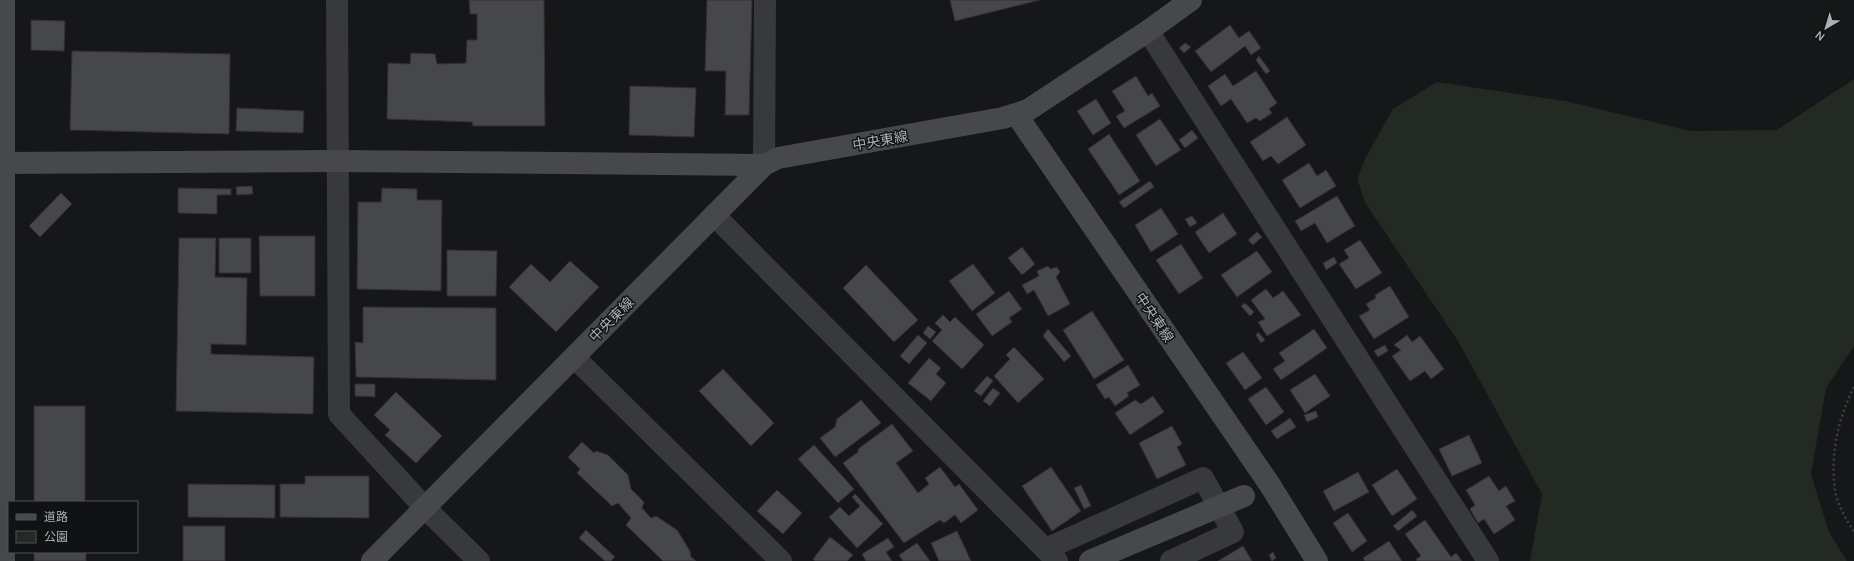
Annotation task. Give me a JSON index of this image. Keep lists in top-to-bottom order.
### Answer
{
  "streets": {
    "street": ["中央東線"]
  },
  "legend": ["道路", "公園"],
  "north": "bottom left"
}
